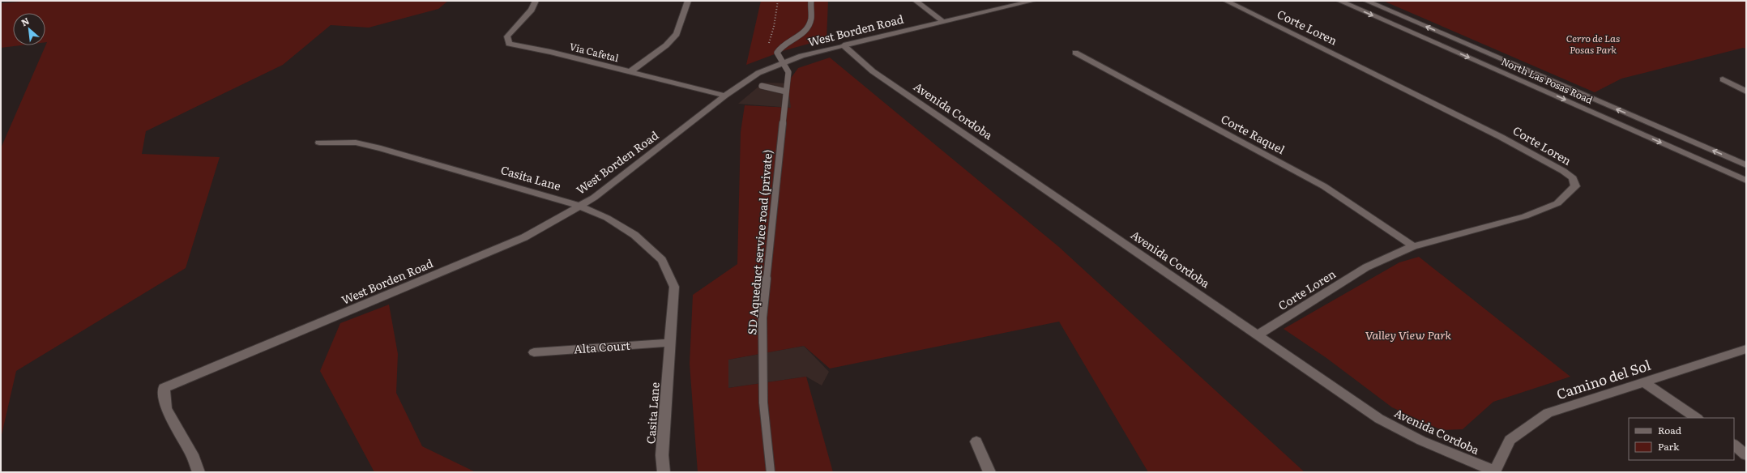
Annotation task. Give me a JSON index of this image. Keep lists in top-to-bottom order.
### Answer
{
  "streets": {
    "street": [
      "Corte Loren",
      "West Borden Road",
      "Via Cafetal",
      "North Las Posas Road",
      "Avenida Cordoba",
      "Corte Raquel",
      "Casita Lane",
      "Alta Court",
      "Camino del Sol"
    ],
    "lane": ["SD Aqueduct service road (private)"]
  },
  "crossings": [
    ["Corte Loren", "Avenida Cordoba"],
    ["Corte Loren", "Corte Raquel"],
    ["West Borden Road", "Via Cafetal"],
    ["West Borden Road", "Avenida Cordoba"],
    ["West Borden Road", "Casita Lane"],
    ["West Borden Road", "SD Aqueduct service road (private)"],
    ["Avenida Cordoba", "Camino del Sol"],
    ["Casita Lane", "Alta Court"]
  ],
  "parks": ["Cerro de Las Posas Park", "Valley View Park"],
  "legend": ["Road", "Park"],
  "north": "top left"
}
